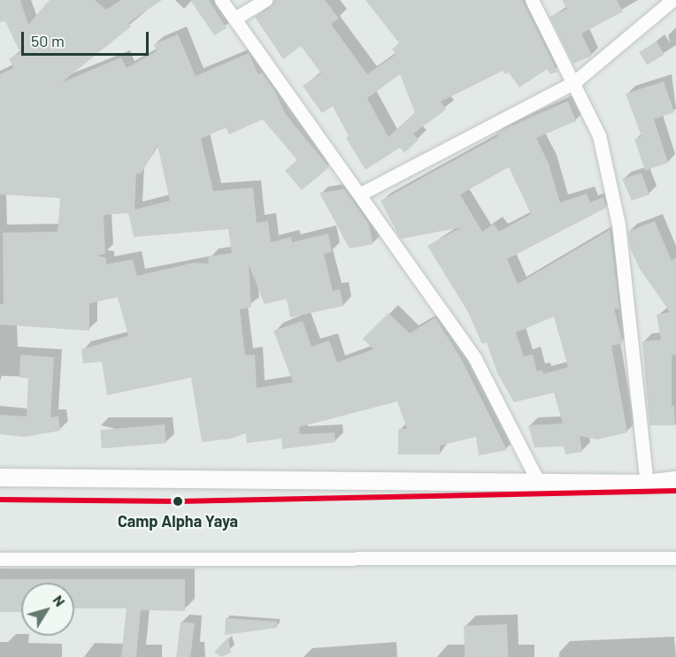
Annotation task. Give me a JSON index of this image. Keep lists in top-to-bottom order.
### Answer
{
  "places": ["Camp Alpha Yaya"],
  "scale_bar": "50 m",
  "north": "top right"
}
